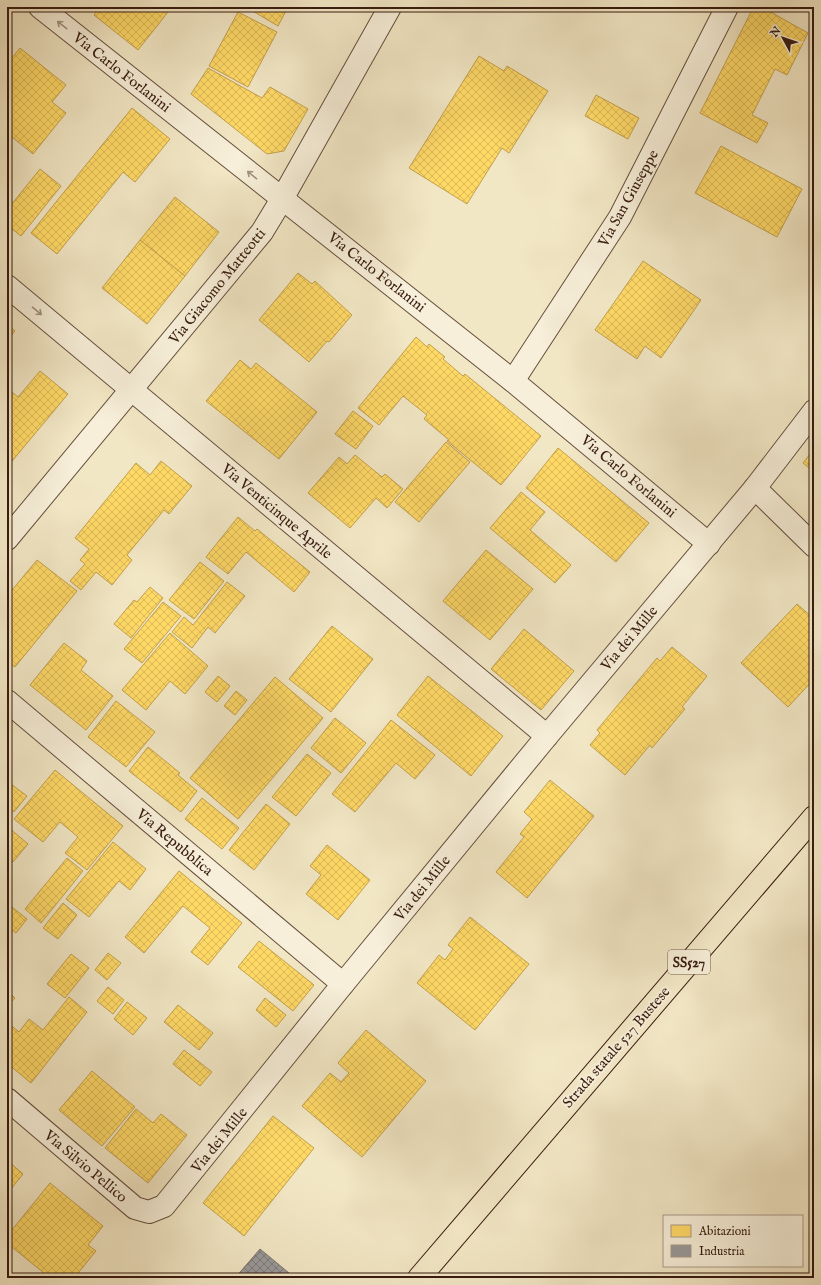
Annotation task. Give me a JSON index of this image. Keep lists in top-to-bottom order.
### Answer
{
  "streets": {
    "main road": ["SS527", "Strada statale 527 Bustese"],
    "street": [
      "Via Carlo Forlanini",
      "Via San Giuseppe",
      "Via Giacomo Matteotti",
      "Via Venticinque Aprile",
      "Via dei Mille",
      "Via Repubblica",
      "Via Silvio Pellico"
    ]
  },
  "crossings": [
    ["Via Carlo Forlanini", "Via San Giuseppe"],
    ["Via Carlo Forlanini", "Via Giacomo Matteotti"],
    ["Via Carlo Forlanini", "Via dei Mille"],
    ["Via Giacomo Matteotti", "Via Venticinque Aprile"],
    ["Via Venticinque Aprile", "Via dei Mille"],
    ["Via dei Mille", "Via Repubblica"],
    ["Via dei Mille", "Via Silvio Pellico"]
  ],
  "one_way": ["Via Carlo Forlanini"],
  "legend": ["Abitazioni", "Industria"],
  "north": "top left"
}
